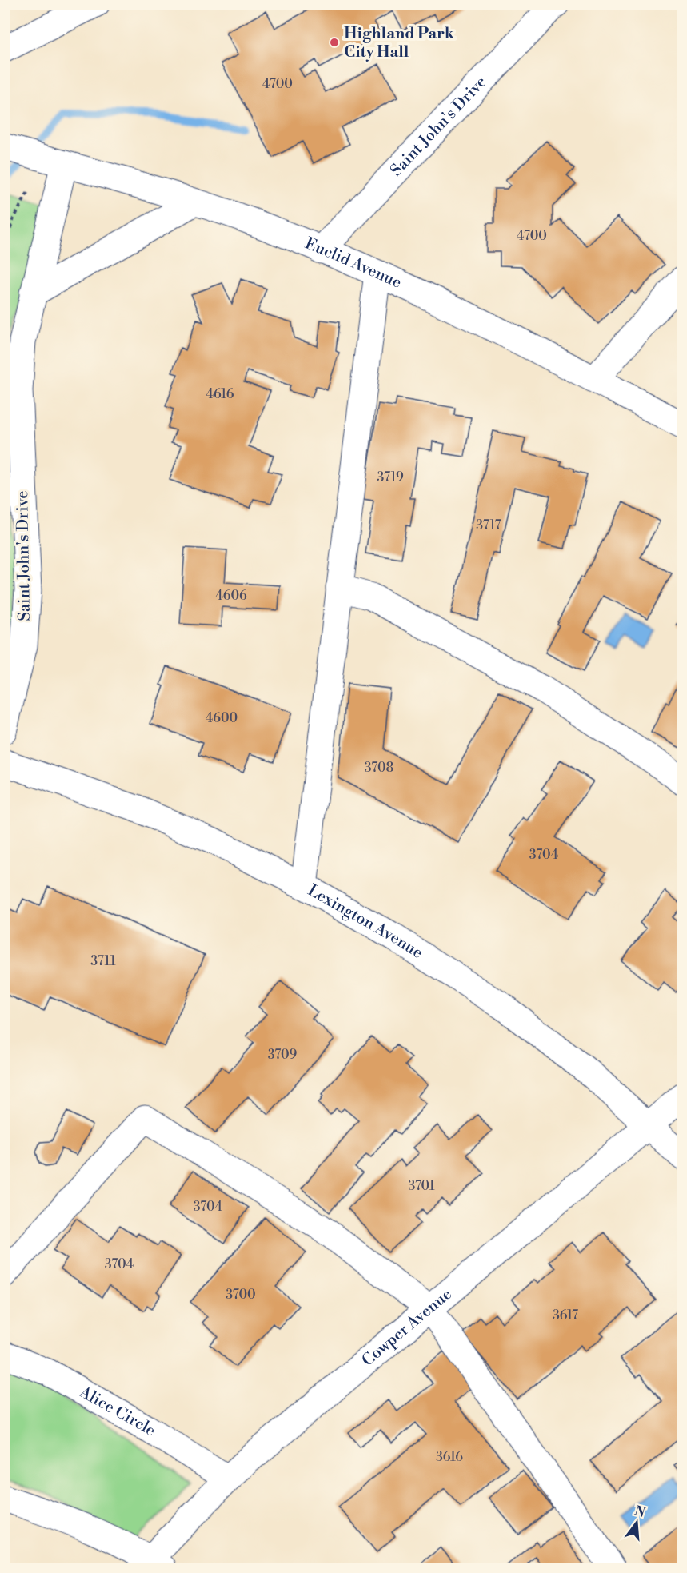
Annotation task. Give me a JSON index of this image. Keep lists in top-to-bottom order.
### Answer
{
  "streets": {
    "street": [
      "Saint John's Drive",
      "Euclid Avenue",
      "Lexington Avenue",
      "Cowper Avenue",
      "Alice Circle"
    ]
  },
  "crossings": [
    ["Saint John's Drive", "Euclid Avenue"],
    ["Lexington Avenue", "Cowper Avenue"],
    ["Cowper Avenue", "Alice Circle"]
  ],
  "places": ["Highland Park City Hall"],
  "house_numbers": [
    "4700",
    "4700",
    "4616",
    "3719",
    "3717",
    "4606",
    "4600",
    "3708",
    "3704",
    "3711",
    "3709",
    "3701",
    "3704",
    "3704",
    "3700",
    "3617",
    "3616"
  ],
  "north": "top"
}
